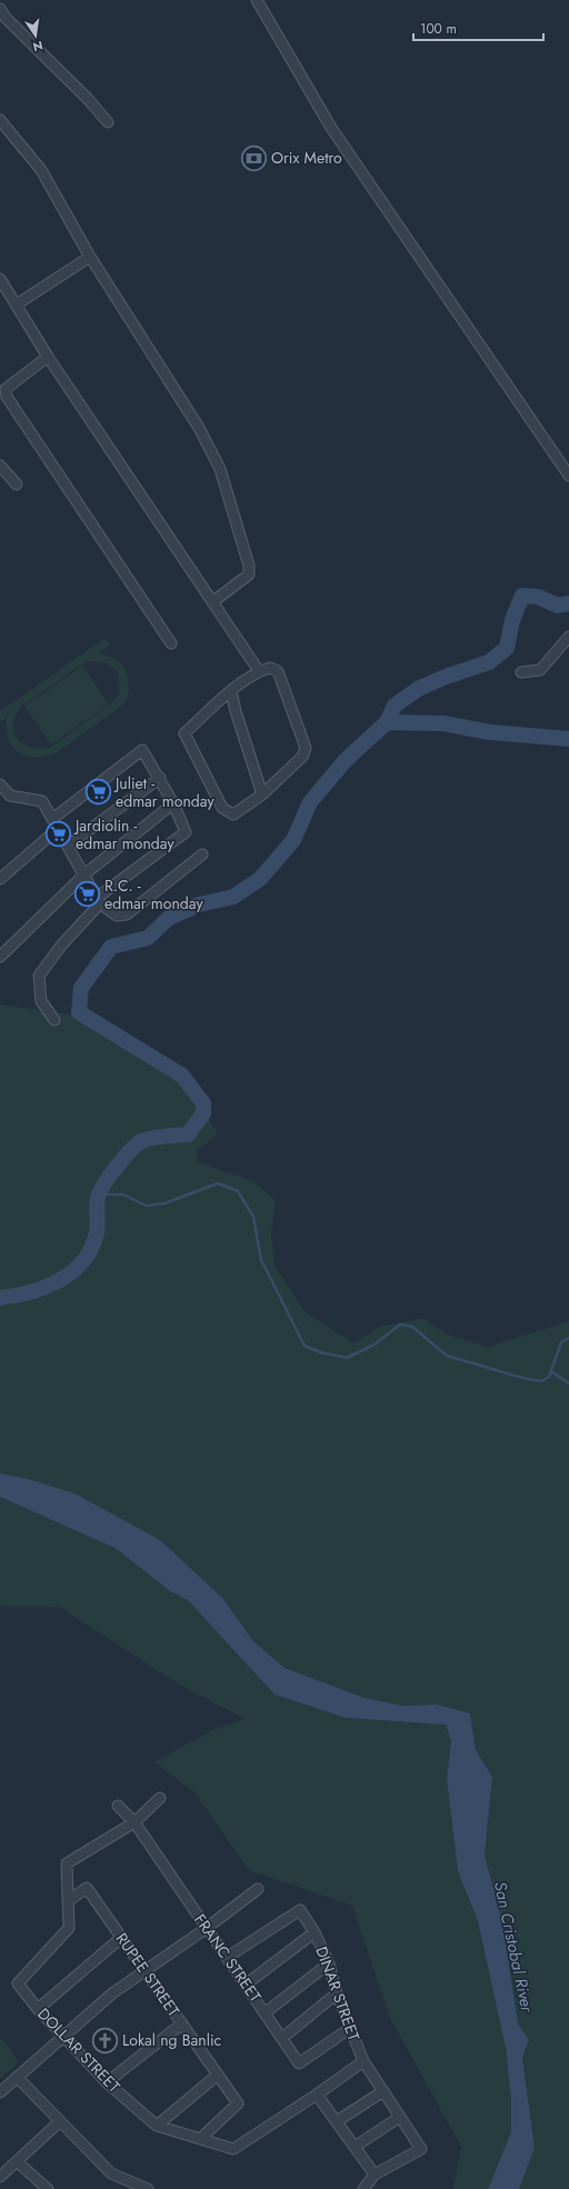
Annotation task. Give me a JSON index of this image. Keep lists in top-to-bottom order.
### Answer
{
  "streets": {
    "street": [
      "FRANC STREET",
      "RUPEE STREET",
      "DINAR STREET",
      "DOLLAR STREET"
    ]
  },
  "crossings": [
    ["FRANC STREET", "DINAR STREET"],
    ["FRANC STREET", "DOLLAR STREET"],
    ["RUPEE STREET", "DOLLAR STREET"],
    ["DINAR STREET", "DOLLAR STREET"]
  ],
  "water": ["San Cristobal River"],
  "places": {
    "bank": ["Orix Metro"],
    "supermarket": ["Juliet - edmar monday", "Jardiolin - edmar monday", "R.C. - edmar monday"],
    "church": ["Lokal ng Banlic"]
  },
  "scale_bar": "100 m",
  "north": "bottom"
}
